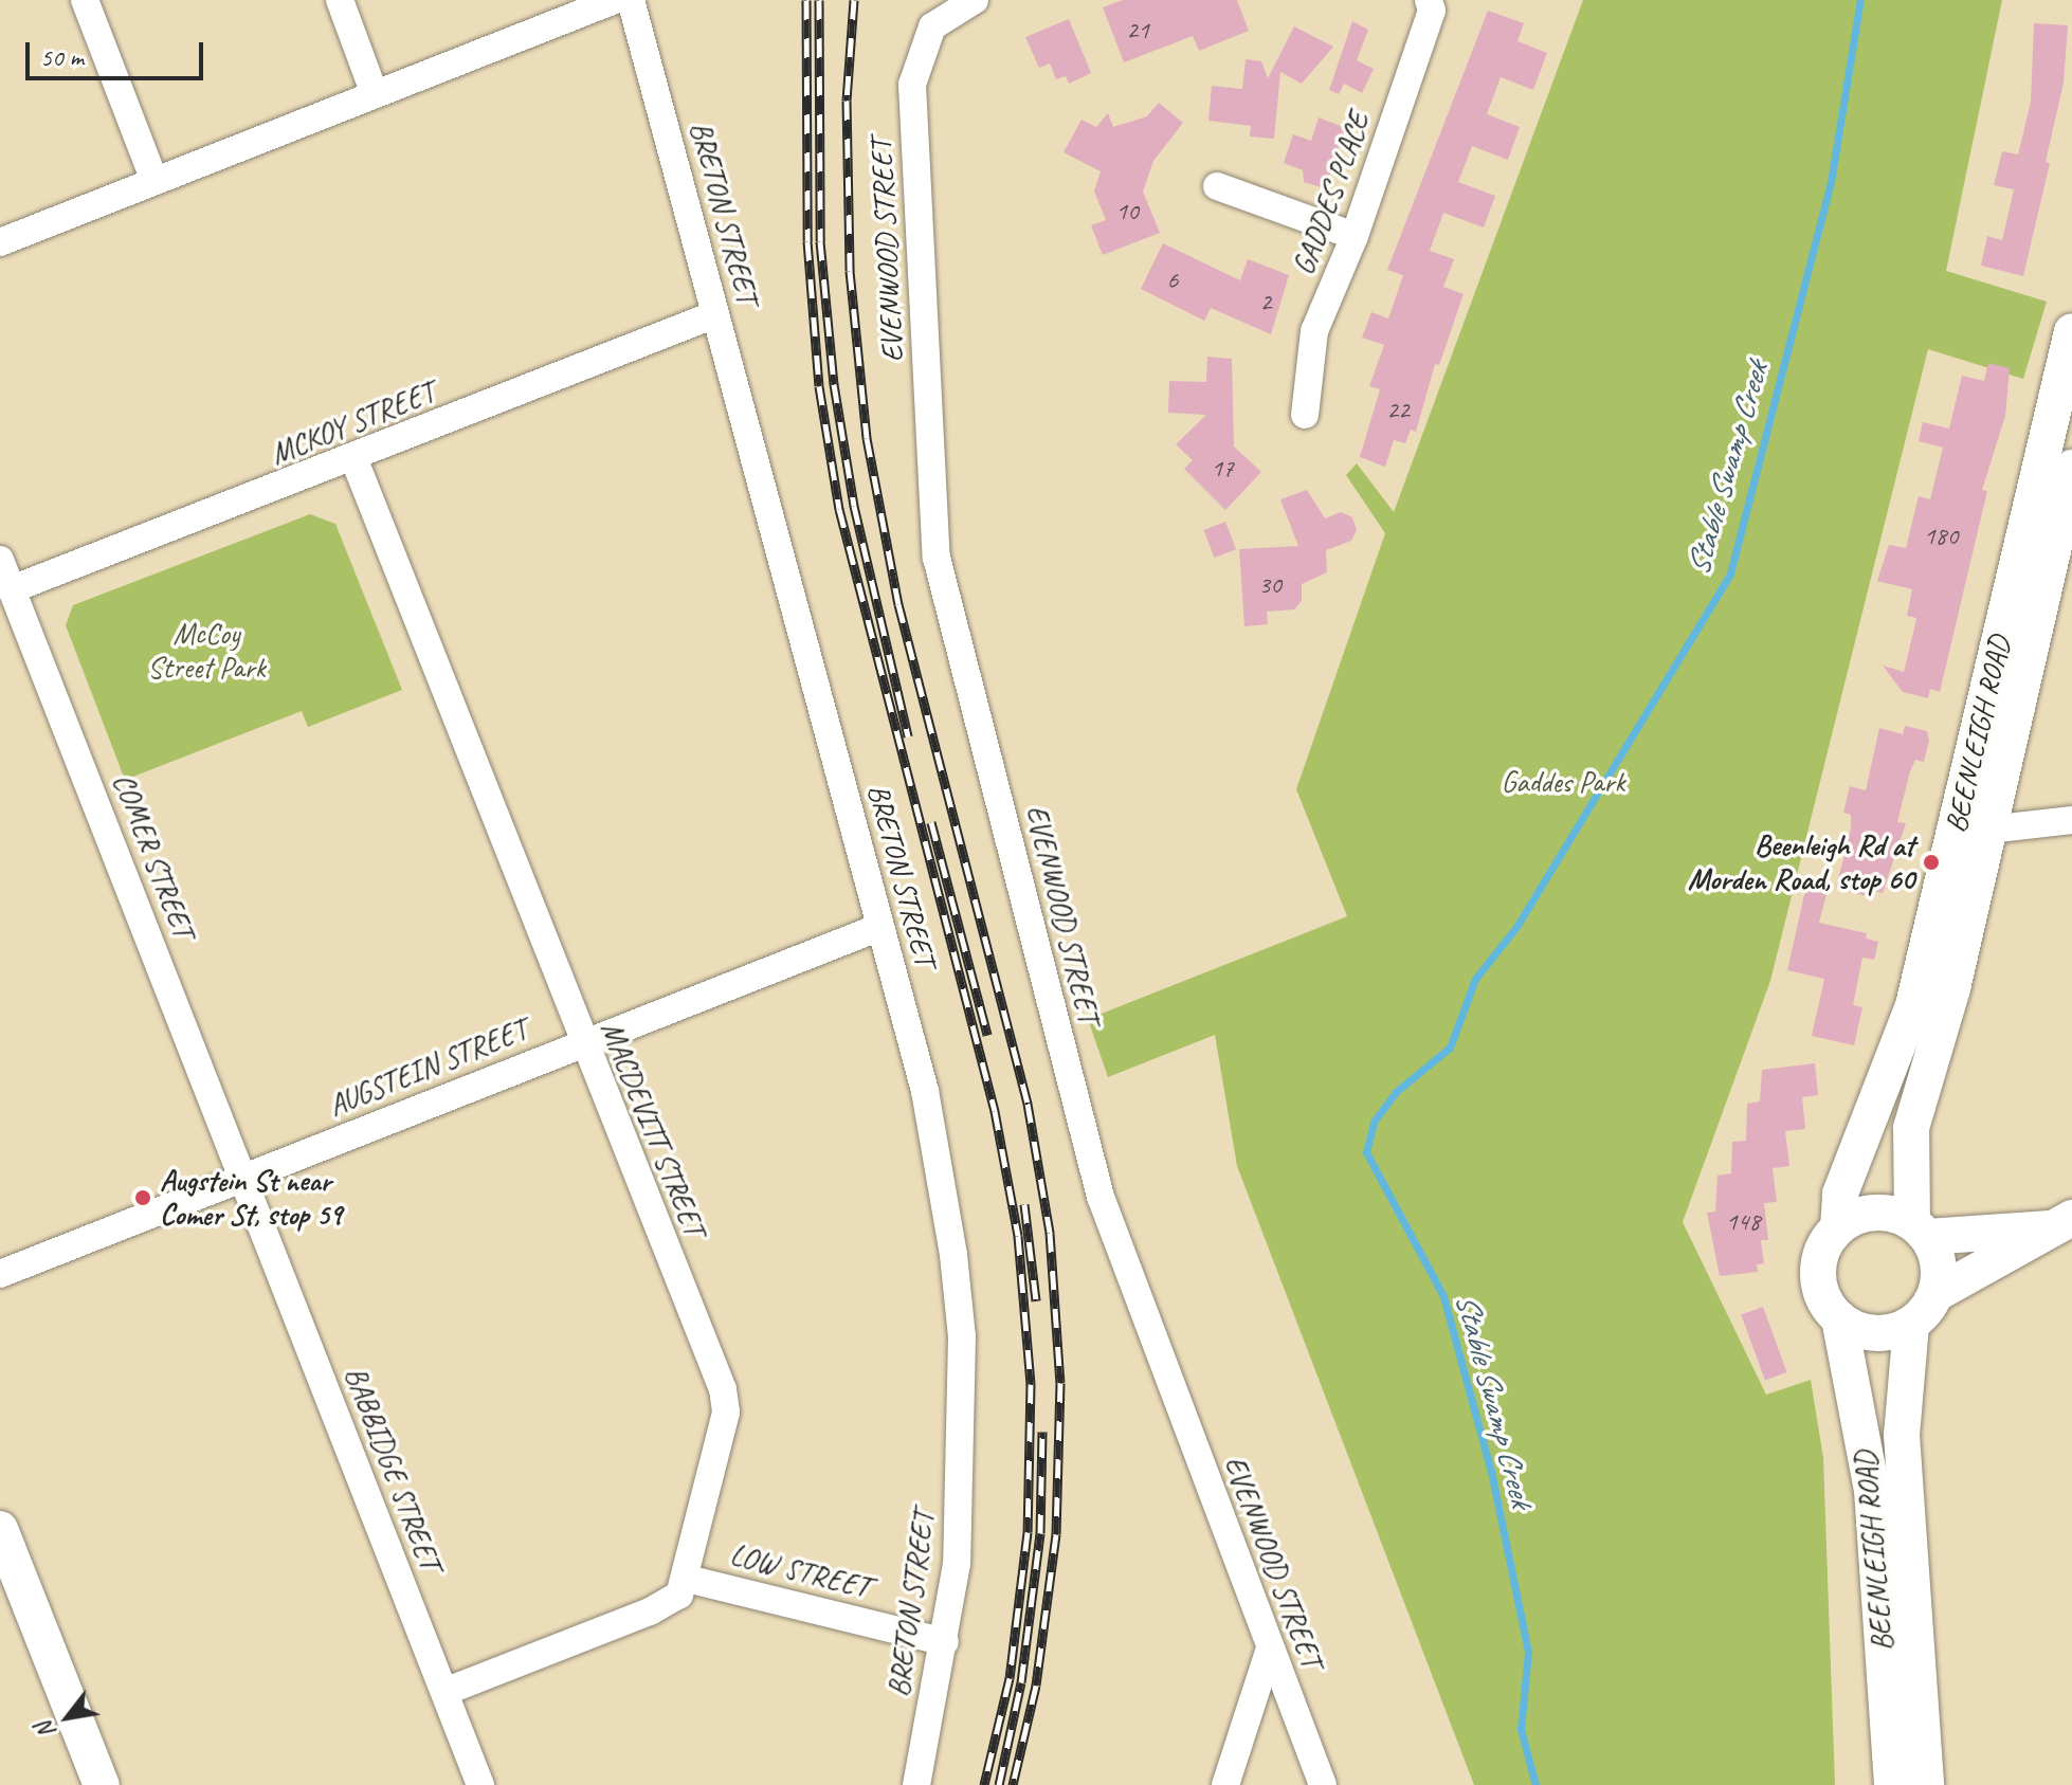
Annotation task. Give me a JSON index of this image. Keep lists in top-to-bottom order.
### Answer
{
  "streets": {
    "main road": ["BEENLEIGH ROAD"],
    "street": [
      "GADDES PLACE",
      "BRETON STREET",
      "EVENWOOD STREET",
      "MCKOY STREET",
      "COMER STREET",
      "AUGSTEIN STREET",
      "MACDEVITT STREET",
      "BABBIDGE STREET",
      "LOW STREET"
    ]
  },
  "crossings": [
    ["BRETON STREET", "MCKOY STREET"],
    ["BRETON STREET", "AUGSTEIN STREET"],
    ["BRETON STREET", "LOW STREET"],
    ["MCKOY STREET", "COMER STREET"],
    ["MCKOY STREET", "MACDEVITT STREET"],
    ["COMER STREET", "AUGSTEIN STREET"],
    ["COMER STREET", "BABBIDGE STREET"],
    ["AUGSTEIN STREET", "MACDEVITT STREET"],
    ["AUGSTEIN STREET", "BABBIDGE STREET"],
    ["MACDEVITT STREET", "LOW STREET"]
  ],
  "water": ["Stable Swamp Creek"],
  "parks": ["McCoy Street Park", "Gaddes Park"],
  "places": ["Beenleigh Rd at Morden Road, stop 60", "Augstein St near Comer St, stop 59"],
  "house_numbers": [
    "21",
    "10",
    "6",
    "2",
    "22",
    "17",
    "180",
    "30",
    "148"
  ],
  "scale_bar": "50 m",
  "north": "bottom left"
}
